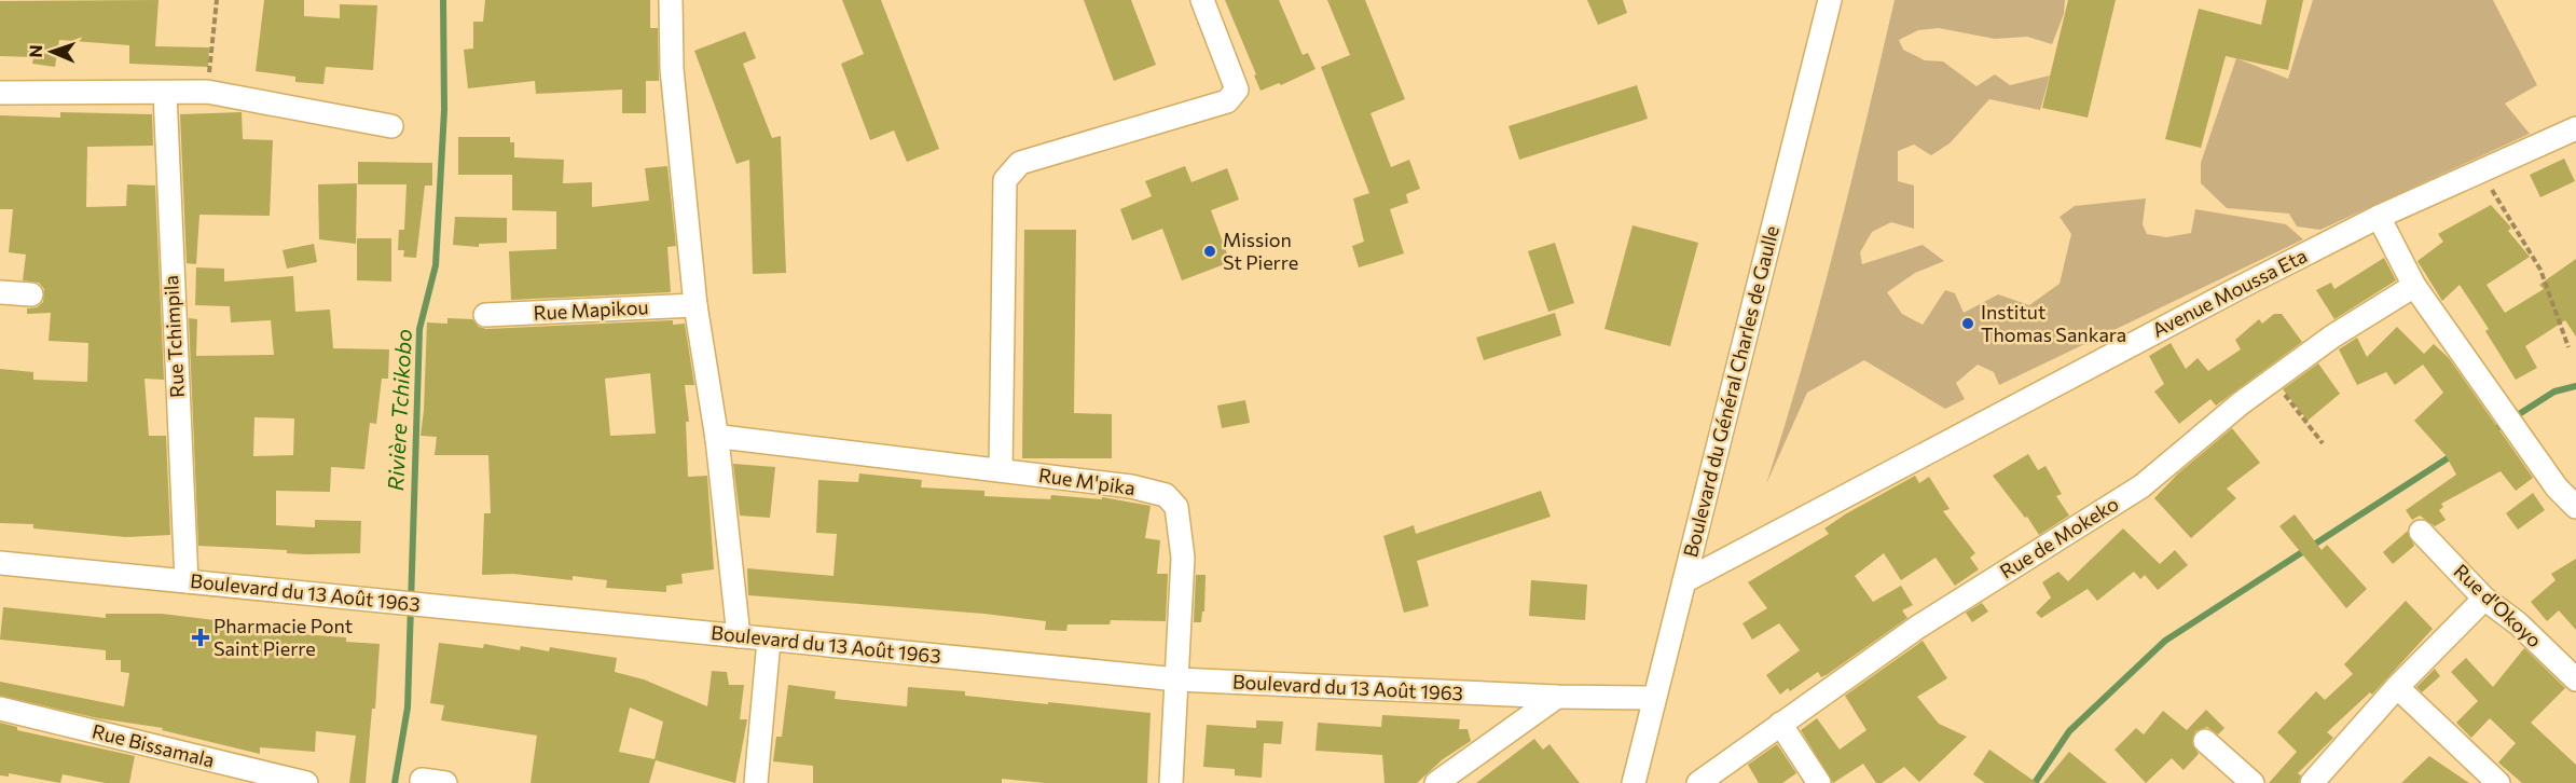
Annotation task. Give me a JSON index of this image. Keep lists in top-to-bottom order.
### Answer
{
  "streets": {
    "street": [
      "Avenue Moussa Eta",
      "Rue Mapikou",
      "Rue Tchimpila",
      "Boulevard du Général Charles de Gaulle",
      "Rue M'pika",
      "Rue de Mokeko",
      "Boulevard du 13 Août 1963",
      "Rue d'Okoyo",
      "Rue Bissamala"
    ]
  },
  "crossings": [
    ["Avenue Moussa Eta", "Boulevard du Général Charles de Gaulle"],
    ["Rue Tchimpila", "Boulevard du 13 Août 1963"],
    ["Boulevard du Général Charles de Gaulle", "Boulevard du 13 Août 1963"],
    ["Rue M'pika", "Boulevard du 13 Août 1963"]
  ],
  "water": ["Rivière Tchikobo"],
  "places": {
    "other": ["Mission St Pierre", "Institut Thomas Sankara"],
    "health": ["Pharmacie Pont Saint Pierre"]
  },
  "north": "left"
}
